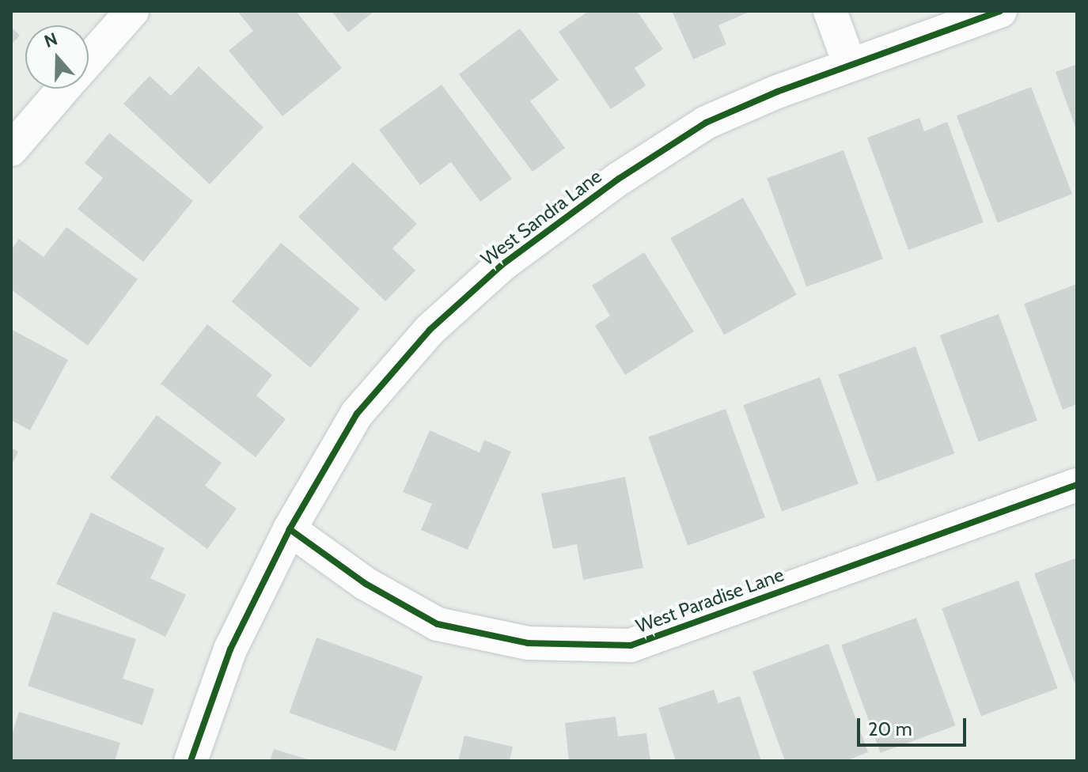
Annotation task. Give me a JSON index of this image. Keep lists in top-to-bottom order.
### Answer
{
  "streets": {
    "street": ["West Sandra Lane", "West Paradise Lane"]
  },
  "crossings": [
    ["West Sandra Lane", "West Paradise Lane"]
  ],
  "scale_bar": "20 m",
  "north": "top"
}
